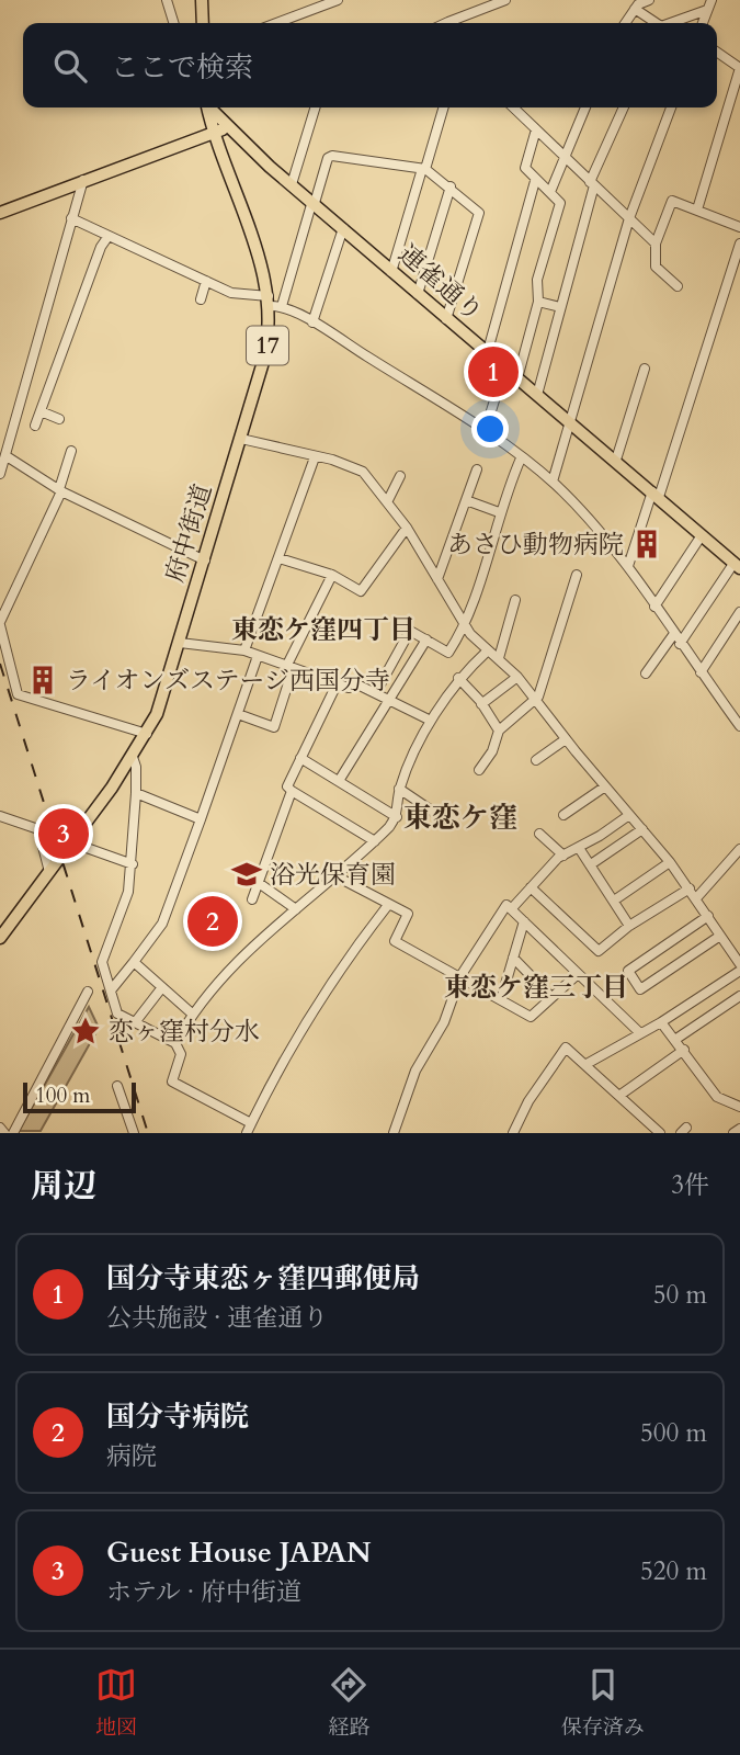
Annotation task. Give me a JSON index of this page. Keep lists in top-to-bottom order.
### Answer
{
  "streets": {
    "main road": ["連雀通り", "17", "府中街道"]
  },
  "districts": ["東恋ケ窪四丁目", "東恋ケ窪", "東恋ケ窪三丁目"],
  "places": {
    "building": ["あさひ動物病院", "ライオンズステージ西国分寺"],
    "school or university": ["浴光保育園"],
    "place": ["恋ヶ窪村分水"]
  },
  "scale_bar": "100 m",
  "page": {
    "search": "ここで検索",
    "pins": ["1", "3", "2"],
    "scale": "100 m",
    "heading": ["周辺", "3件"],
    "list": [
      {
        "mark": "1",
        "name": "国分寺東恋ヶ窪四郵便局",
        "note": "公共施設 · 連雀通り",
        "value": "50 m"
      },
      {
        "mark": "2",
        "name": "国分寺病院",
        "note": "病院",
        "value": "500 m"
      },
      {
        "mark": "3",
        "name": "Guest House JAPAN",
        "note": "ホテル · 府中街道",
        "value": "520 m"
      }
    ],
    "nav": ["地図", "経路", "保存済み"]
  }
}
